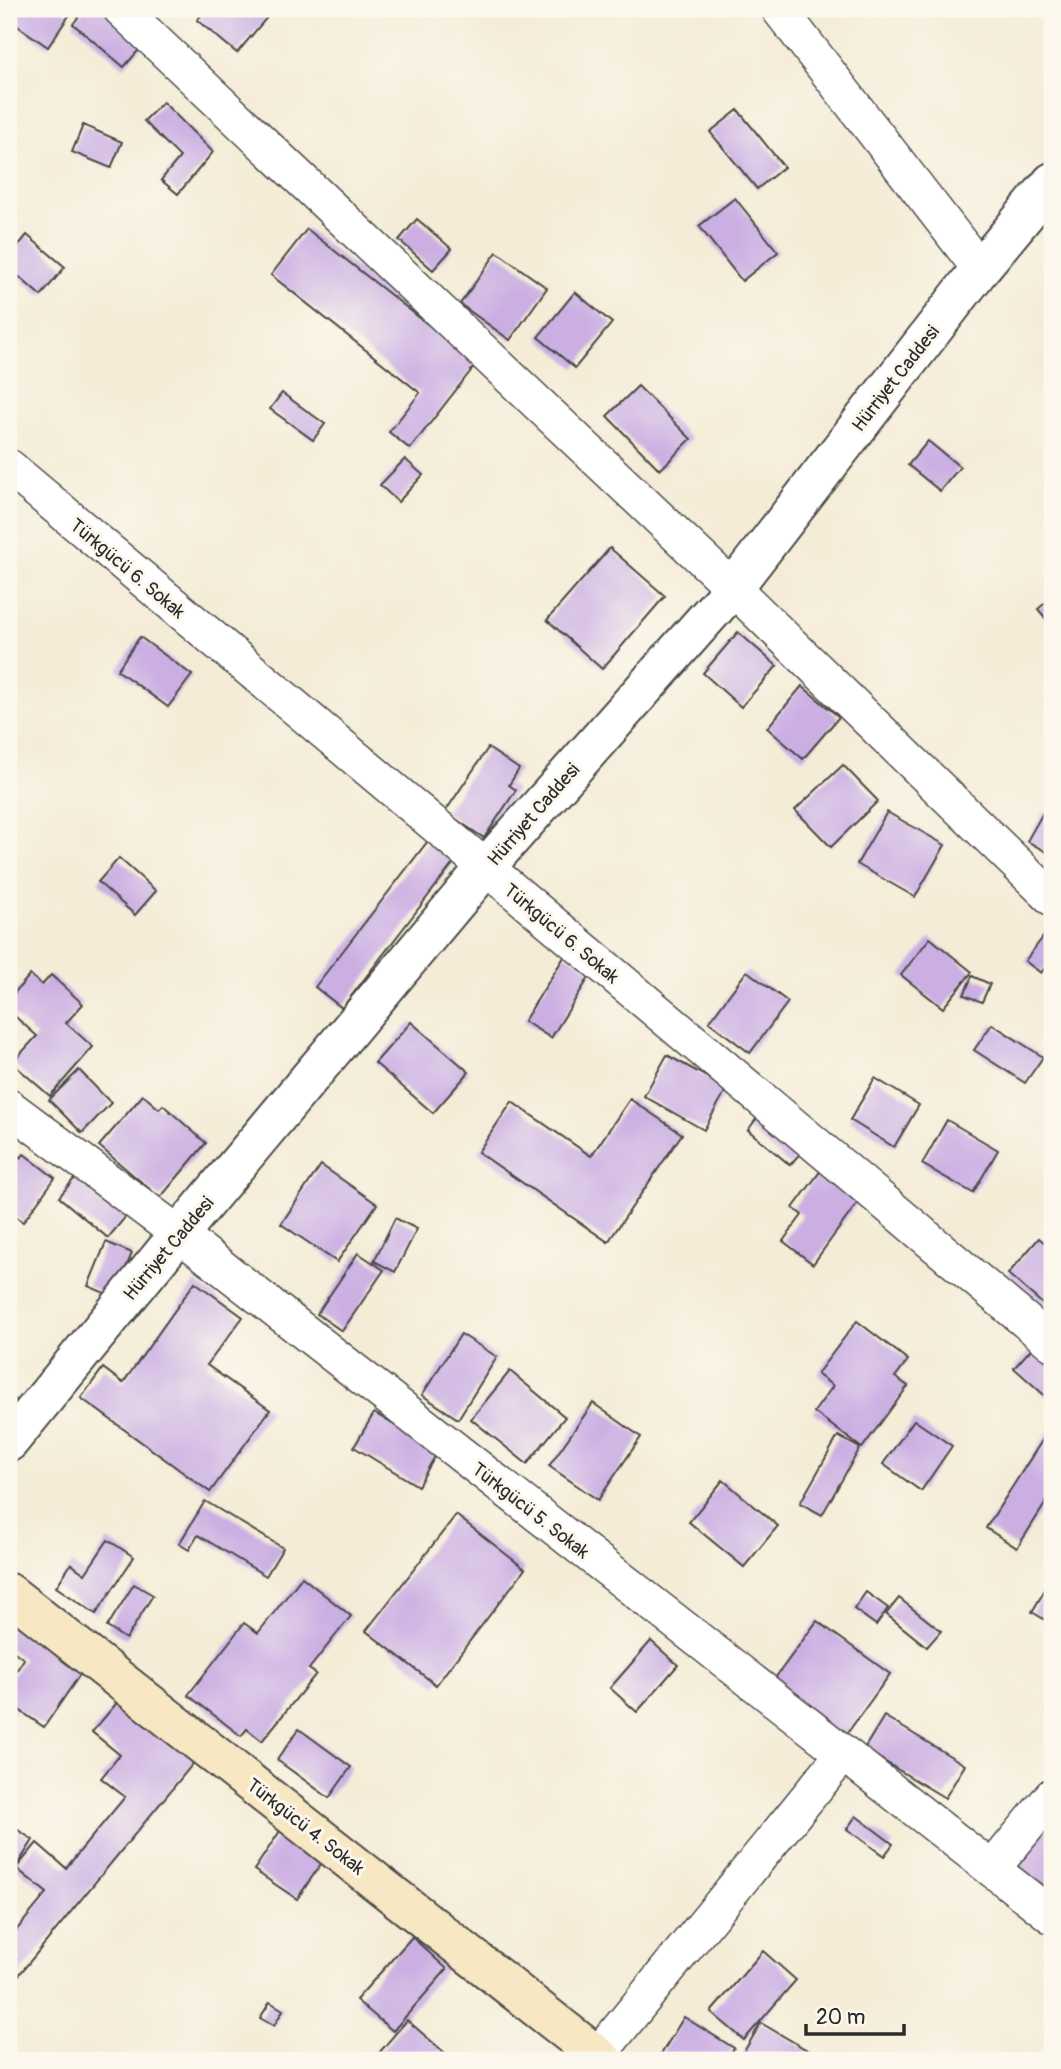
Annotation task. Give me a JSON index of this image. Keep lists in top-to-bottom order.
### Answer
{
  "streets": {
    "main road": ["Türkgücü 4. Sokak"],
    "street": ["Hürriyet Caddesi", "Türkgücü 6. Sokak", "Türkgücü 5. Sokak"]
  },
  "crossings": [
    ["Hürriyet Caddesi", "Türkgücü 6. Sokak"],
    ["Hürriyet Caddesi", "Türkgücü 5. Sokak"]
  ],
  "scale_bar": "20 m"
}
